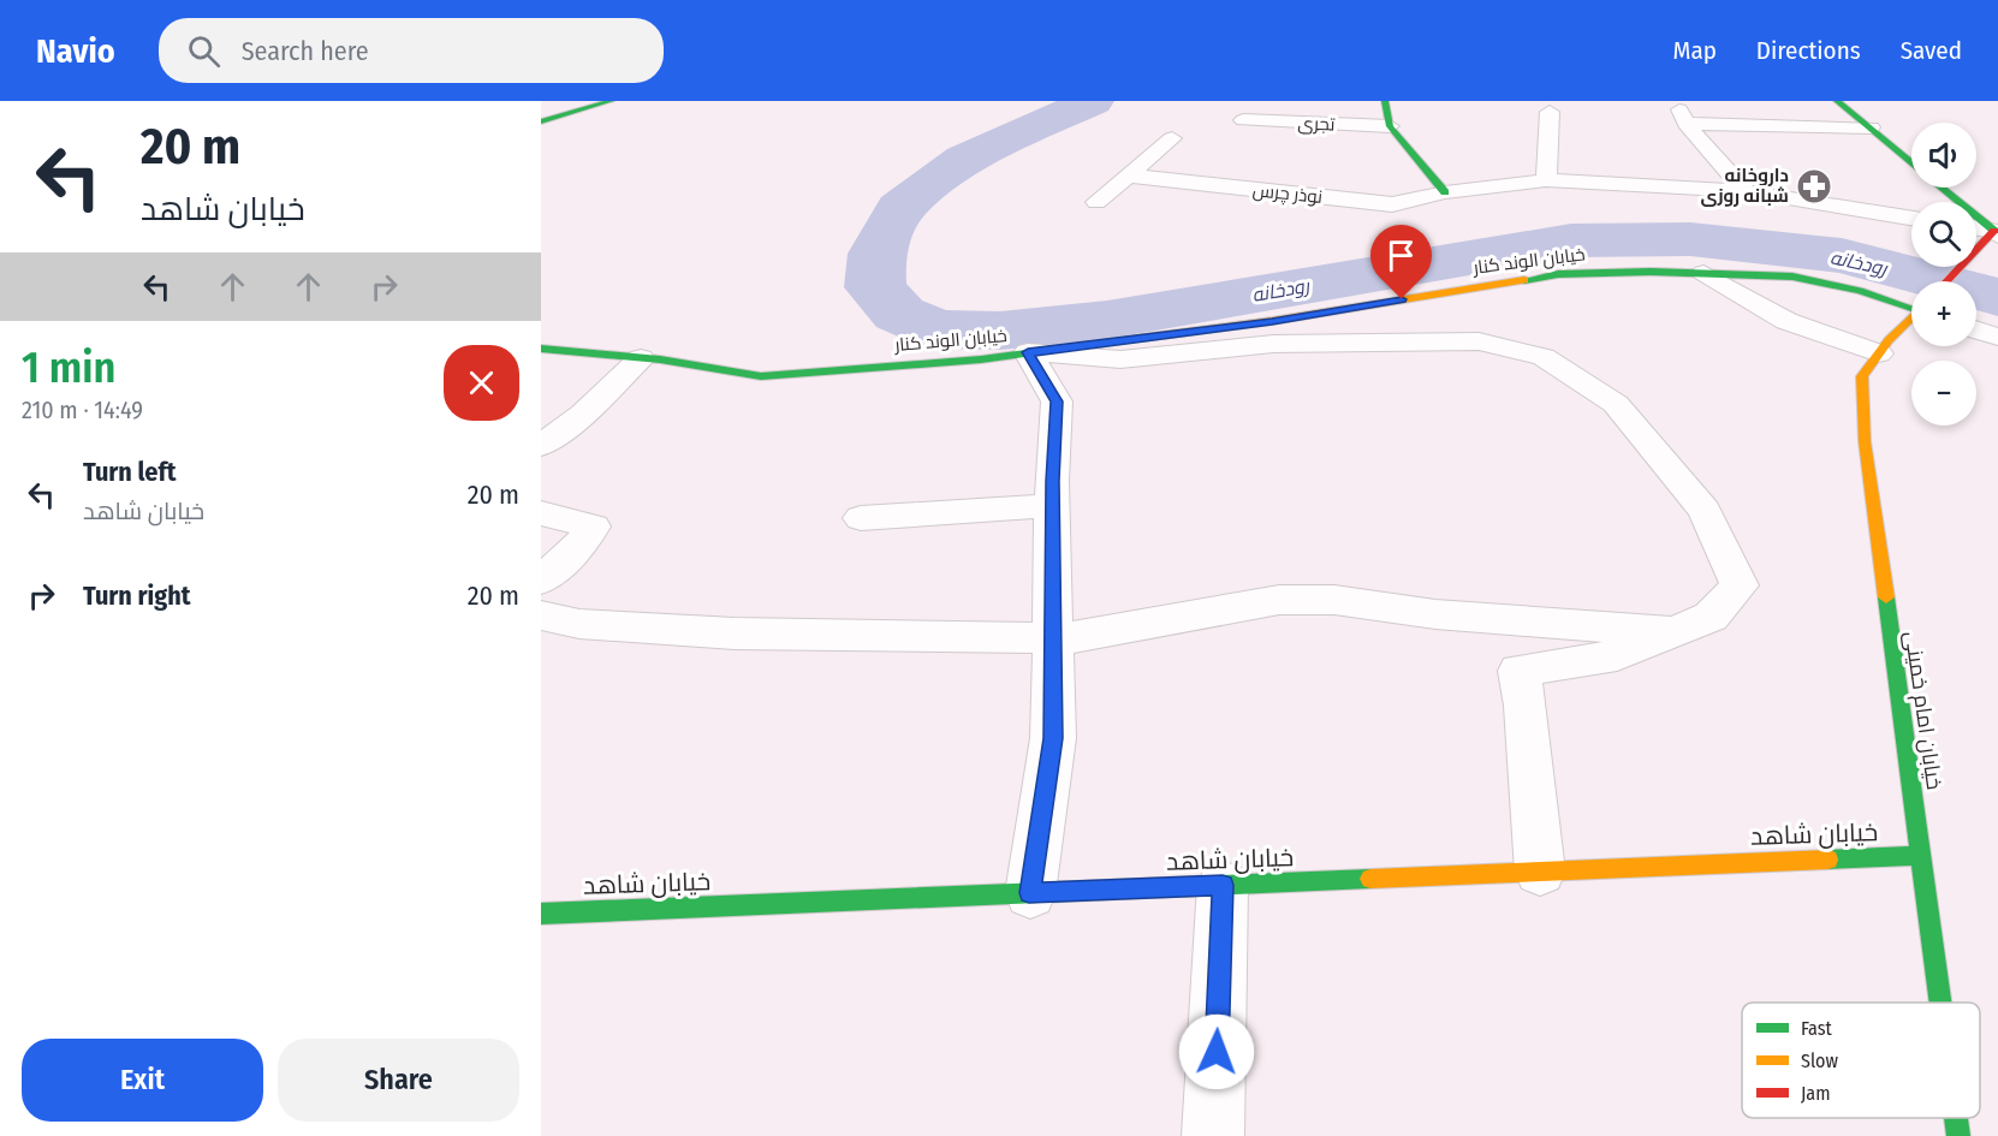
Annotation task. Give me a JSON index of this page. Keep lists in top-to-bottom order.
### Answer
{
  "streets": {
    "street": [
      "تجری",
      "نوذر چرس",
      "خیابان الوند کنار",
      "خیابان امام خمینی",
      "خیابان شاهد"
    ]
  },
  "crossings": [
    ["خیابان امام خمینی", "خیابان شاهد"]
  ],
  "water": ["رودخانه"],
  "places": {
    "pharmacy": ["داروخانه شبانه روزی"]
  },
  "legend": ["Fast", "Slow", "Jam"],
  "page": {
    "header": "Navio",
    "search": "Search here",
    "nav": ["Map", "Directions", "Saved"],
    "turn": ["20 m", "خیابان شاهد"],
    "map_buttons": ["+", "−"],
    "heading": ["1 min", "210 m · 14:49"],
    "list": [
      {
        "name": "Turn left",
        "note": "خیابان شاهد",
        "value": "20 m"
      },
      {
        "name": "Turn right",
        "value": "20 m"
      }
    ],
    "buttons": ["Exit", "Share"]
  }
}
